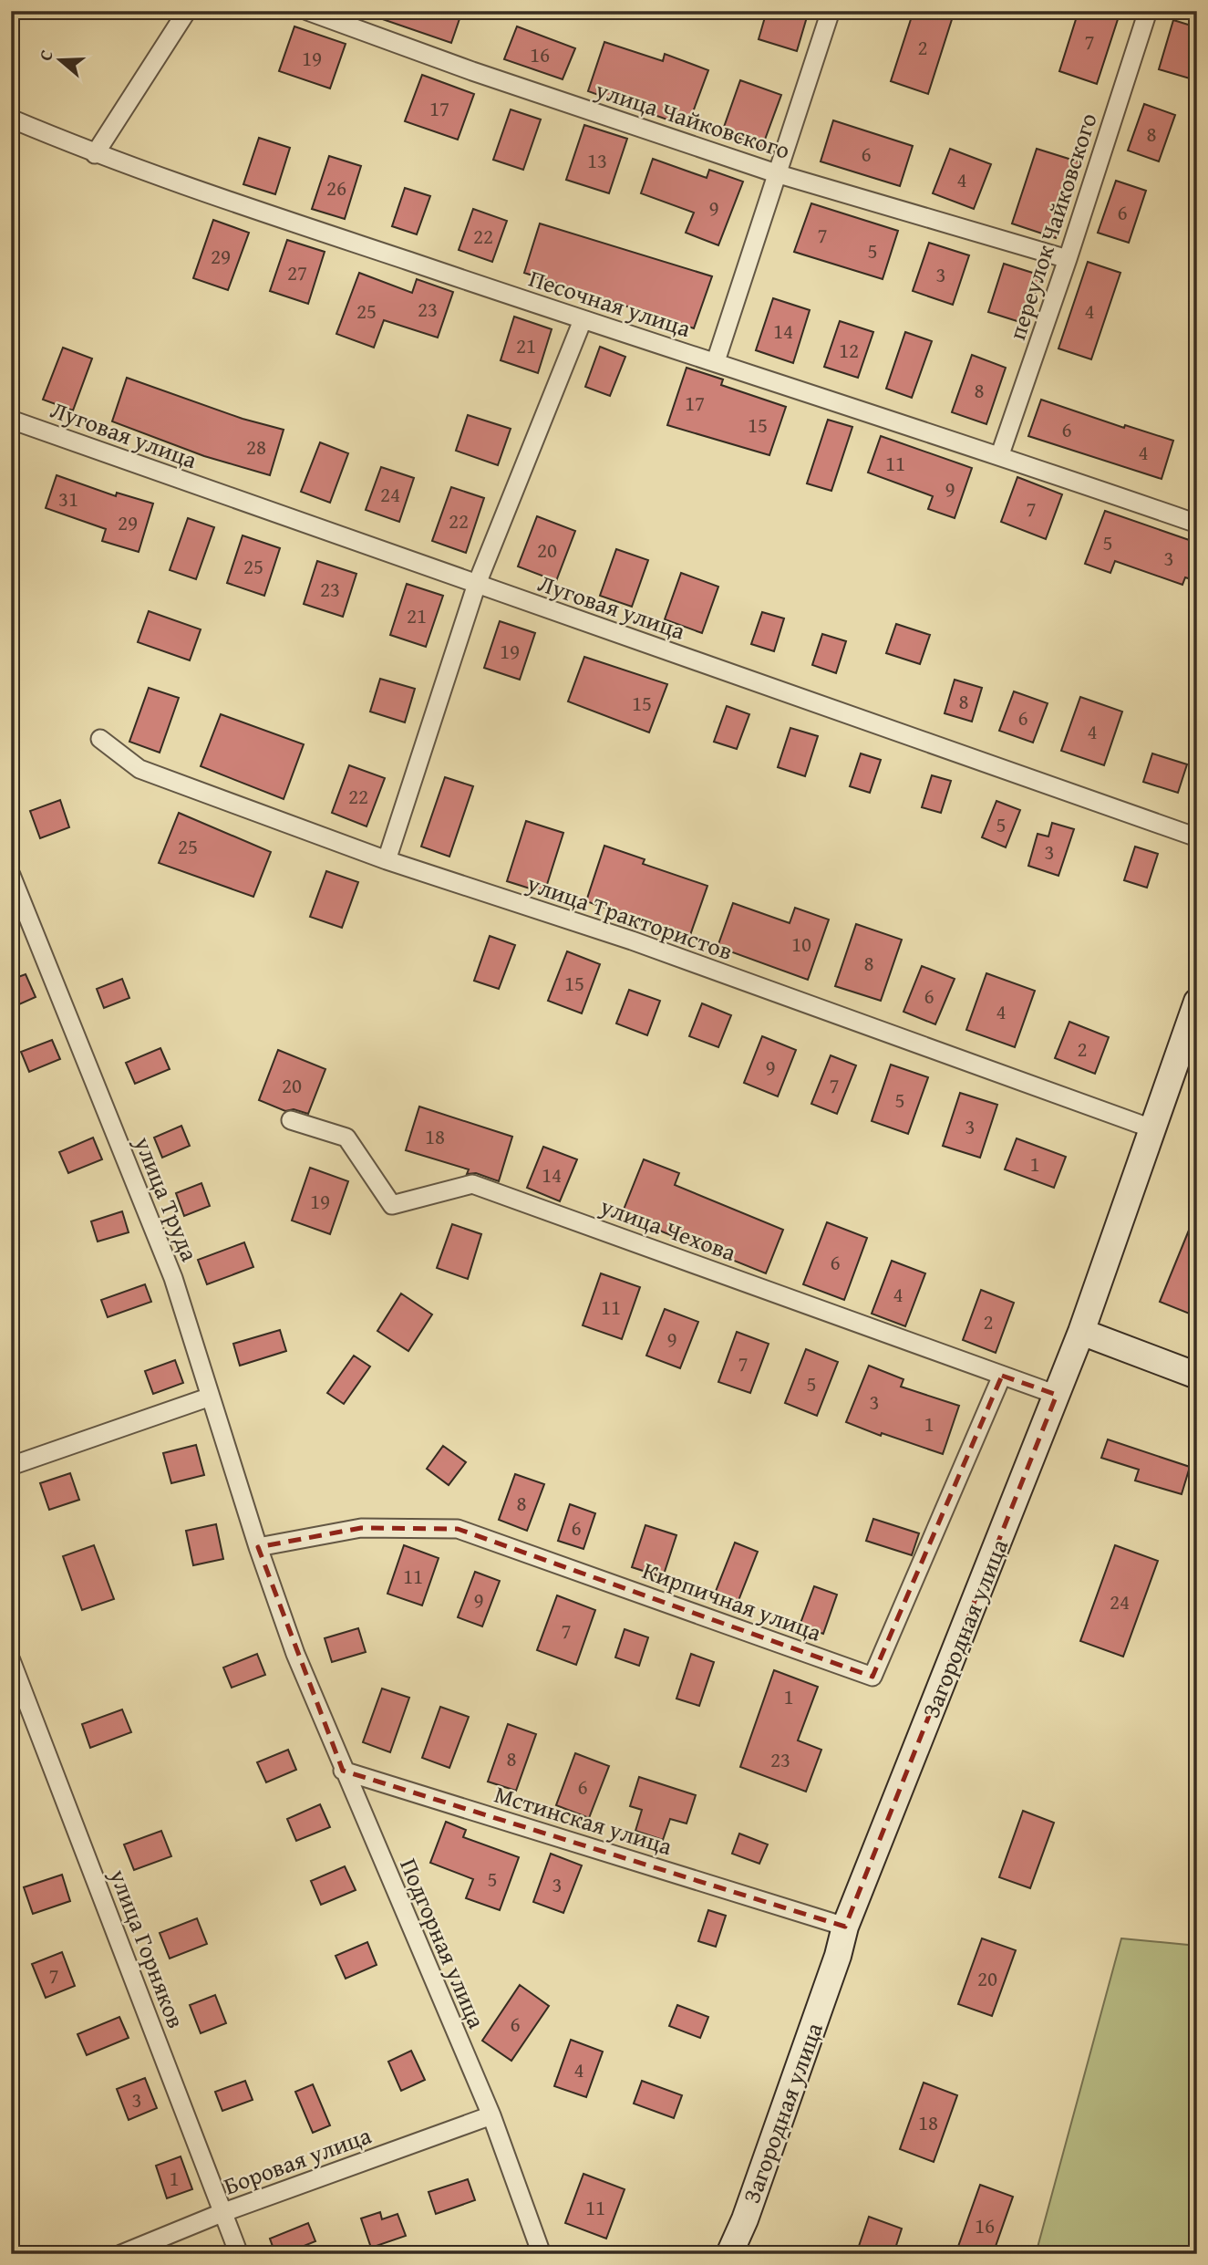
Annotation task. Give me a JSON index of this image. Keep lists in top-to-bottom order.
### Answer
{
  "streets": {
    "main road": ["Загородная улица"],
    "street": [
      "улица Чайковского",
      "переулок Чайковского",
      "Песочная улица",
      "Луговая улица",
      "улица Трактористов",
      "улица Труда",
      "улица Чехова",
      "Кирпичная улица",
      "Мстинская улица",
      "Подгорная улица",
      "улица Горняков",
      "Боровая улица"
    ]
  },
  "crossings": [
    ["улица Чайковского", "переулок Чайковского"],
    ["переулок Чайковского", "Песочная улица"],
    ["улица Трактористов", "Загородная улица"],
    ["улица Труда", "Кирпичная улица"],
    ["улица Труда", "Подгорная улица"],
    ["улица Чехова", "Кирпичная улица"],
    ["улица Чехова", "Загородная улица"],
    ["Загородная улица", "Мстинская улица"],
    ["Мстинская улица", "Подгорная улица"],
    ["Подгорная улица", "Боровая улица"],
    ["улица Горняков", "Боровая улица"]
  ],
  "house_numbers": [
    "7",
    "2",
    "16",
    "19",
    "17",
    "8",
    "6",
    "13",
    "4",
    "26",
    "9",
    "6",
    "7",
    "22",
    "5",
    "29",
    "27",
    "3",
    "23",
    "25",
    "4",
    "14",
    "21",
    "12",
    "8",
    "17",
    "15",
    "6",
    "28",
    "4",
    "11",
    "9",
    "24",
    "31",
    "7",
    "22",
    "29",
    "5",
    "20",
    "3",
    "25",
    "23",
    "21",
    "19",
    "8",
    "15",
    "6",
    "4",
    "22",
    "5",
    "25",
    "3",
    "10",
    "8",
    "15",
    "6",
    "4",
    "2",
    "9",
    "20",
    "7",
    "5",
    "3",
    "18",
    "1",
    "14",
    "19",
    "6",
    "4",
    "11",
    "2",
    "9",
    "7",
    "5",
    "3",
    "1",
    "8",
    "6",
    "11",
    "9",
    "24",
    "7",
    "1",
    "8",
    "23",
    "6",
    "5",
    "3",
    "7",
    "20",
    "6",
    "4",
    "3",
    "18",
    "1",
    "11",
    "16"
  ],
  "north": "left"
}
